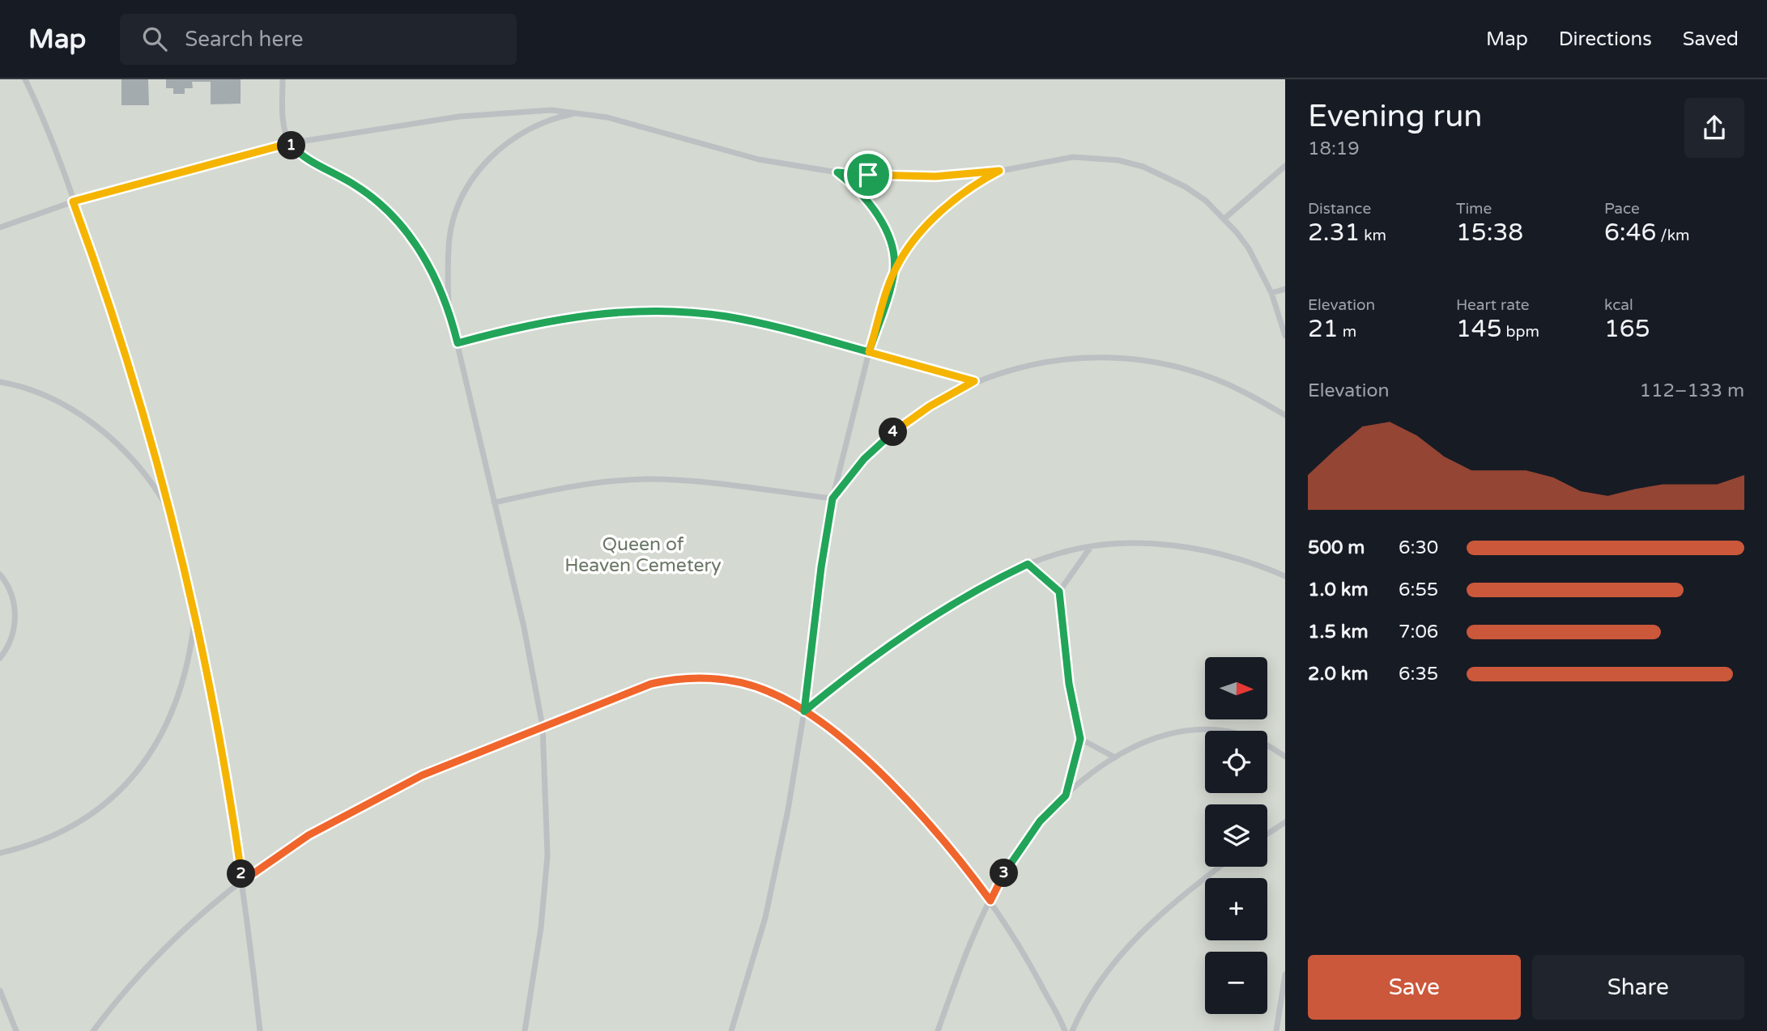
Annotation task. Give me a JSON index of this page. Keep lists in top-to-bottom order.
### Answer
{
  "parks": ["Queen of Heaven Cemetery"],
  "north": "right",
  "page": {
    "header": "Map",
    "search": "Search here",
    "nav": ["Map", "Directions", "Saved"],
    "heading": ["Evening run", "18:19"],
    "pins": [
      "1",
      "4",
      "3",
      "2"
    ],
    "stats": [
      ["Distance", "2.31 km"],
      ["Time", "15:38"],
      ["Pace", "6:46 /km"],
      ["Elevation", "21 m"],
      ["Heart rate", "145 bpm"],
      ["kcal", "165"]
    ],
    "chart": ["Elevation", "112–133 m"],
    "list": [
      {
        "name": "500 m",
        "note": "6:30"
      },
      {
        "name": "1.0 km",
        "note": "6:55"
      },
      {
        "name": "1.5 km",
        "note": "7:06"
      },
      {
        "name": "2.0 km",
        "note": "6:35"
      }
    ],
    "map_buttons": ["+", "−"],
    "buttons": ["Save", "Share"]
  }
}
